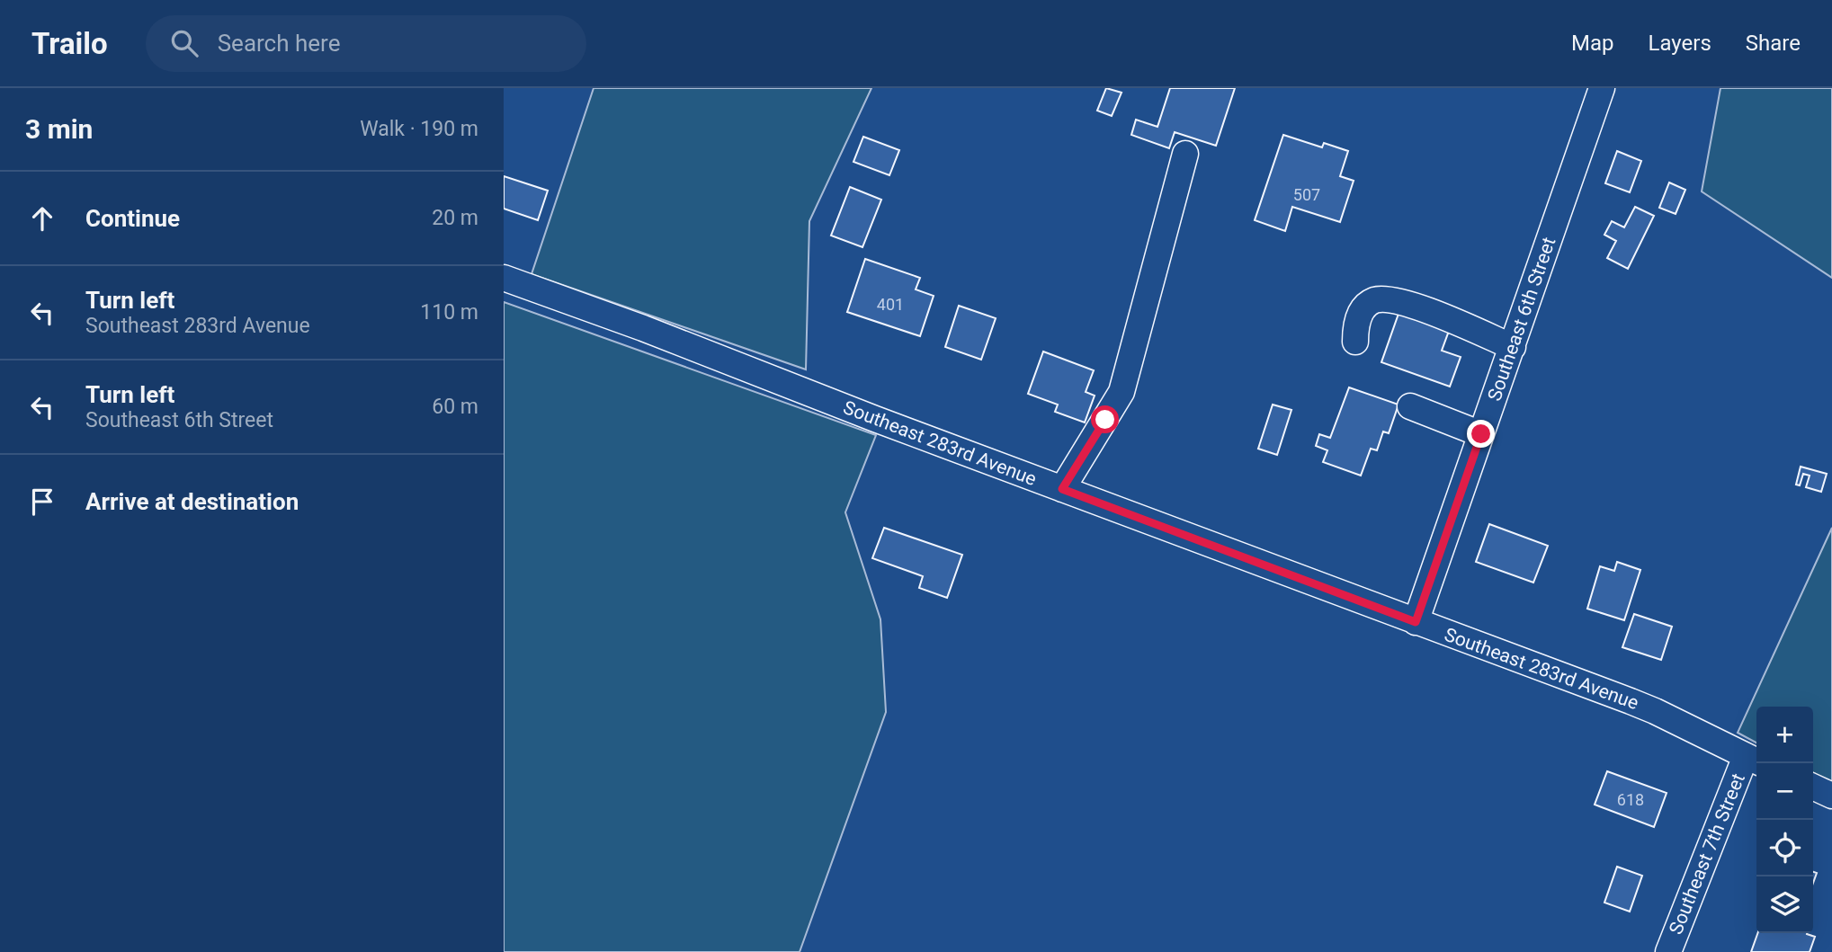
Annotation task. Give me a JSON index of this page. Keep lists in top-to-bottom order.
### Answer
{
  "streets": {
    "street": ["Southeast 6th Street", "Southeast 283rd Avenue", "Southeast 7th Street"]
  },
  "crossings": [
    ["Southeast 6th Street", "Southeast 283rd Avenue"],
    ["Southeast 283rd Avenue", "Southeast 7th Street"]
  ],
  "house_numbers": ["507", "401", "618"],
  "page": {
    "header": "Trailo",
    "search": "Search here",
    "nav": ["Map", "Layers", "Share"],
    "heading": ["3 min", "Walk · 190 m"],
    "list": [
      ["Continue", "20 m"],
      ["Turn left", "Southeast 283rd Avenue", "110 m"],
      ["Turn left", "Southeast 6th Street", "60 m"],
      "Arrive at destination"
    ],
    "map_buttons": ["+", "−"]
  }
}
